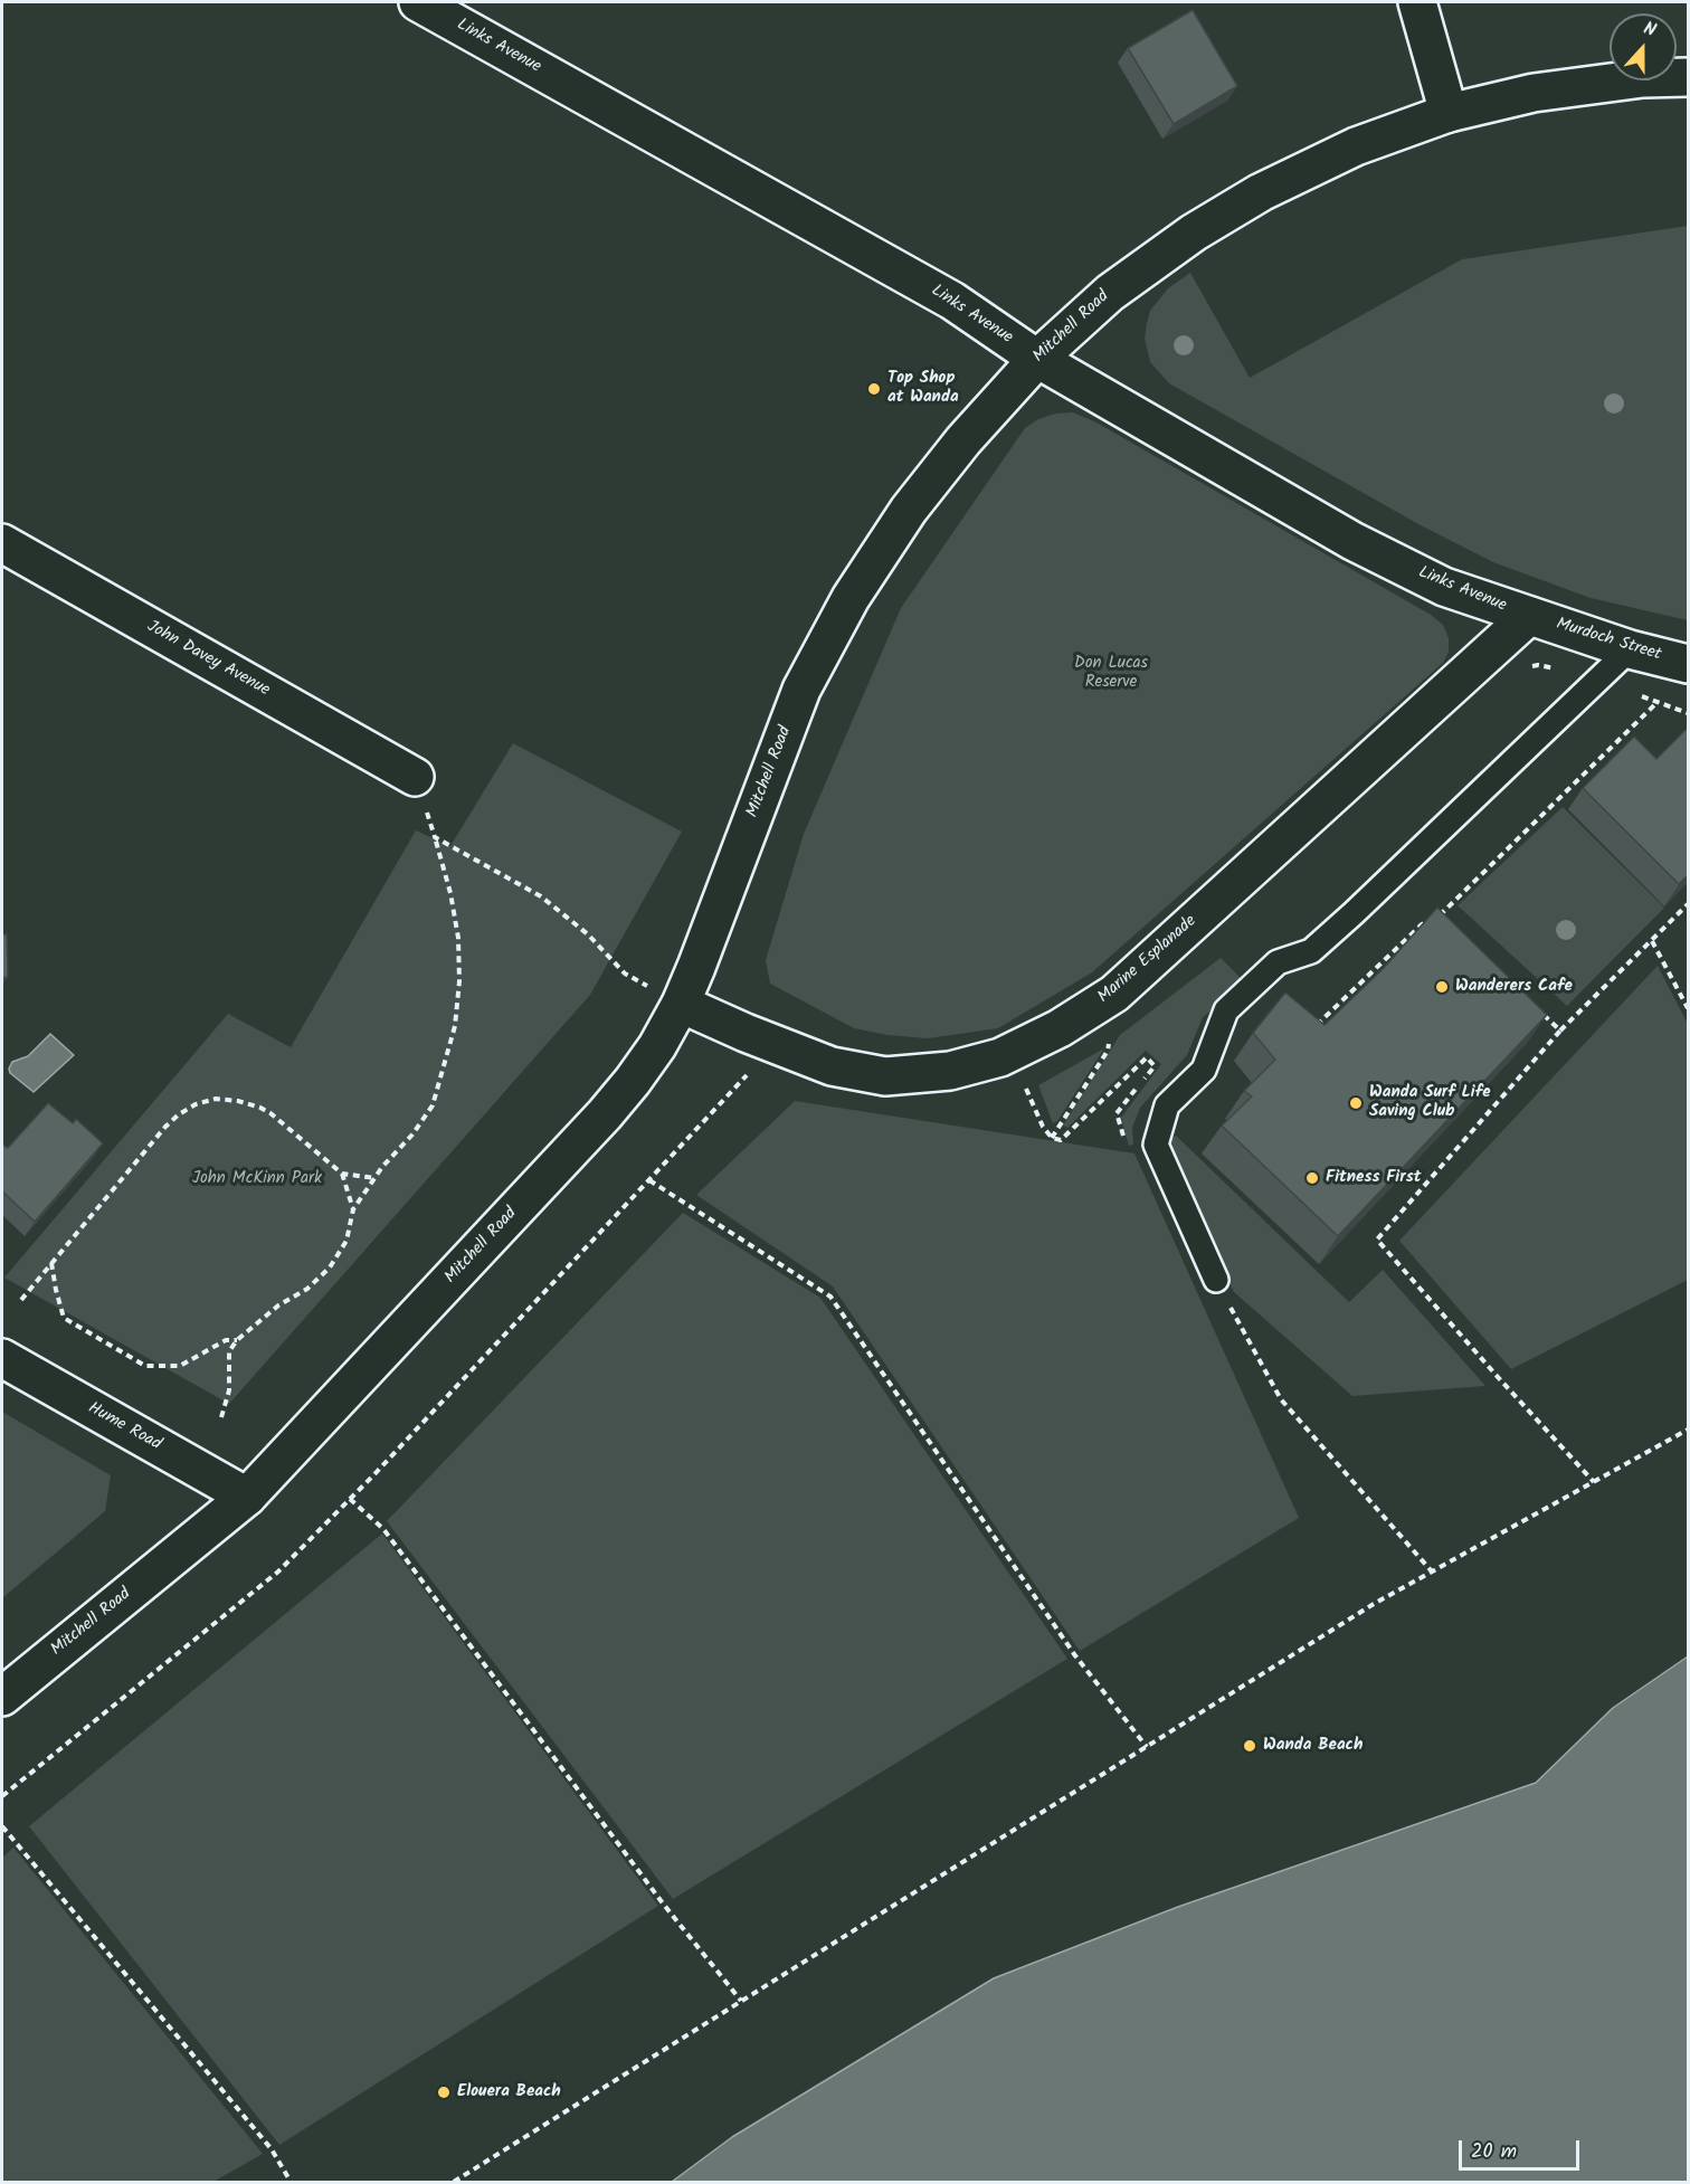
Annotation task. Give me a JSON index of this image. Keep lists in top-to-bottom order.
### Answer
{
  "streets": {
    "street": [
      "Links Avenue",
      "Mitchell Road",
      "Murdoch Street",
      "John Davey Avenue",
      "Marine Esplanade",
      "Hume Road"
    ]
  },
  "crossings": [
    ["Links Avenue", "Mitchell Road"],
    ["Links Avenue", "Murdoch Street"],
    ["Links Avenue", "Marine Esplanade"],
    ["Mitchell Road", "Marine Esplanade"],
    ["Mitchell Road", "Hume Road"],
    ["Murdoch Street", "Marine Esplanade"]
  ],
  "parks": ["Don Lucas Reserve", "John McKinn Park"],
  "places": [
    "Top Shop at Wanda",
    "Wanderers Cafe",
    "Wanda Surf Life Saving Club",
    "Fitness First",
    "Wanda Beach",
    "Elouera Beach"
  ],
  "scale_bar": "20 m",
  "north": "top"
}
